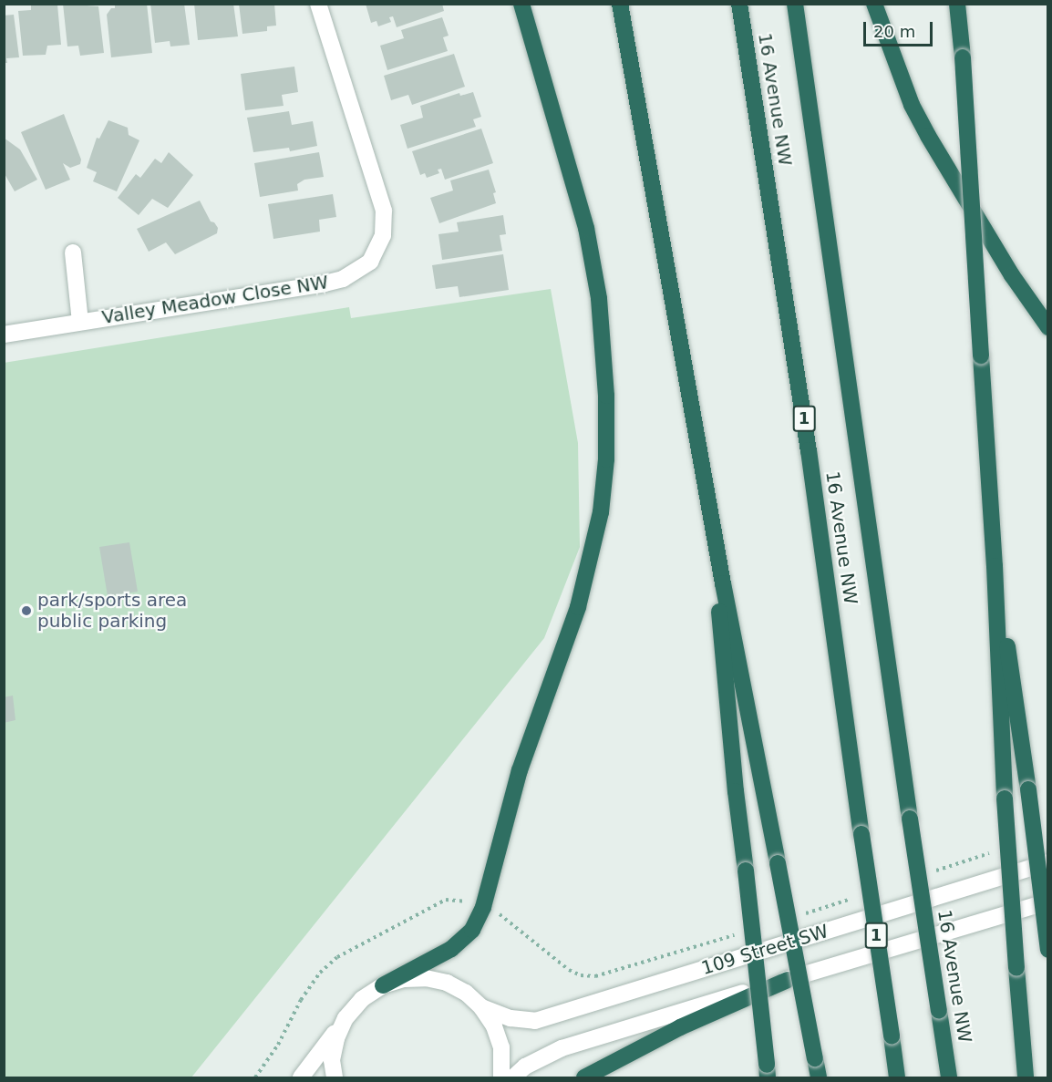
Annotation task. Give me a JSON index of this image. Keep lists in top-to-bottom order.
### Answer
{
  "streets": {
    "highway": ["16 Avenue NW", "1"],
    "street": ["Valley Meadow Close NW", "109 Street SW"]
  },
  "places": ["park/sports area public parking"],
  "scale_bar": "20 m"
}
